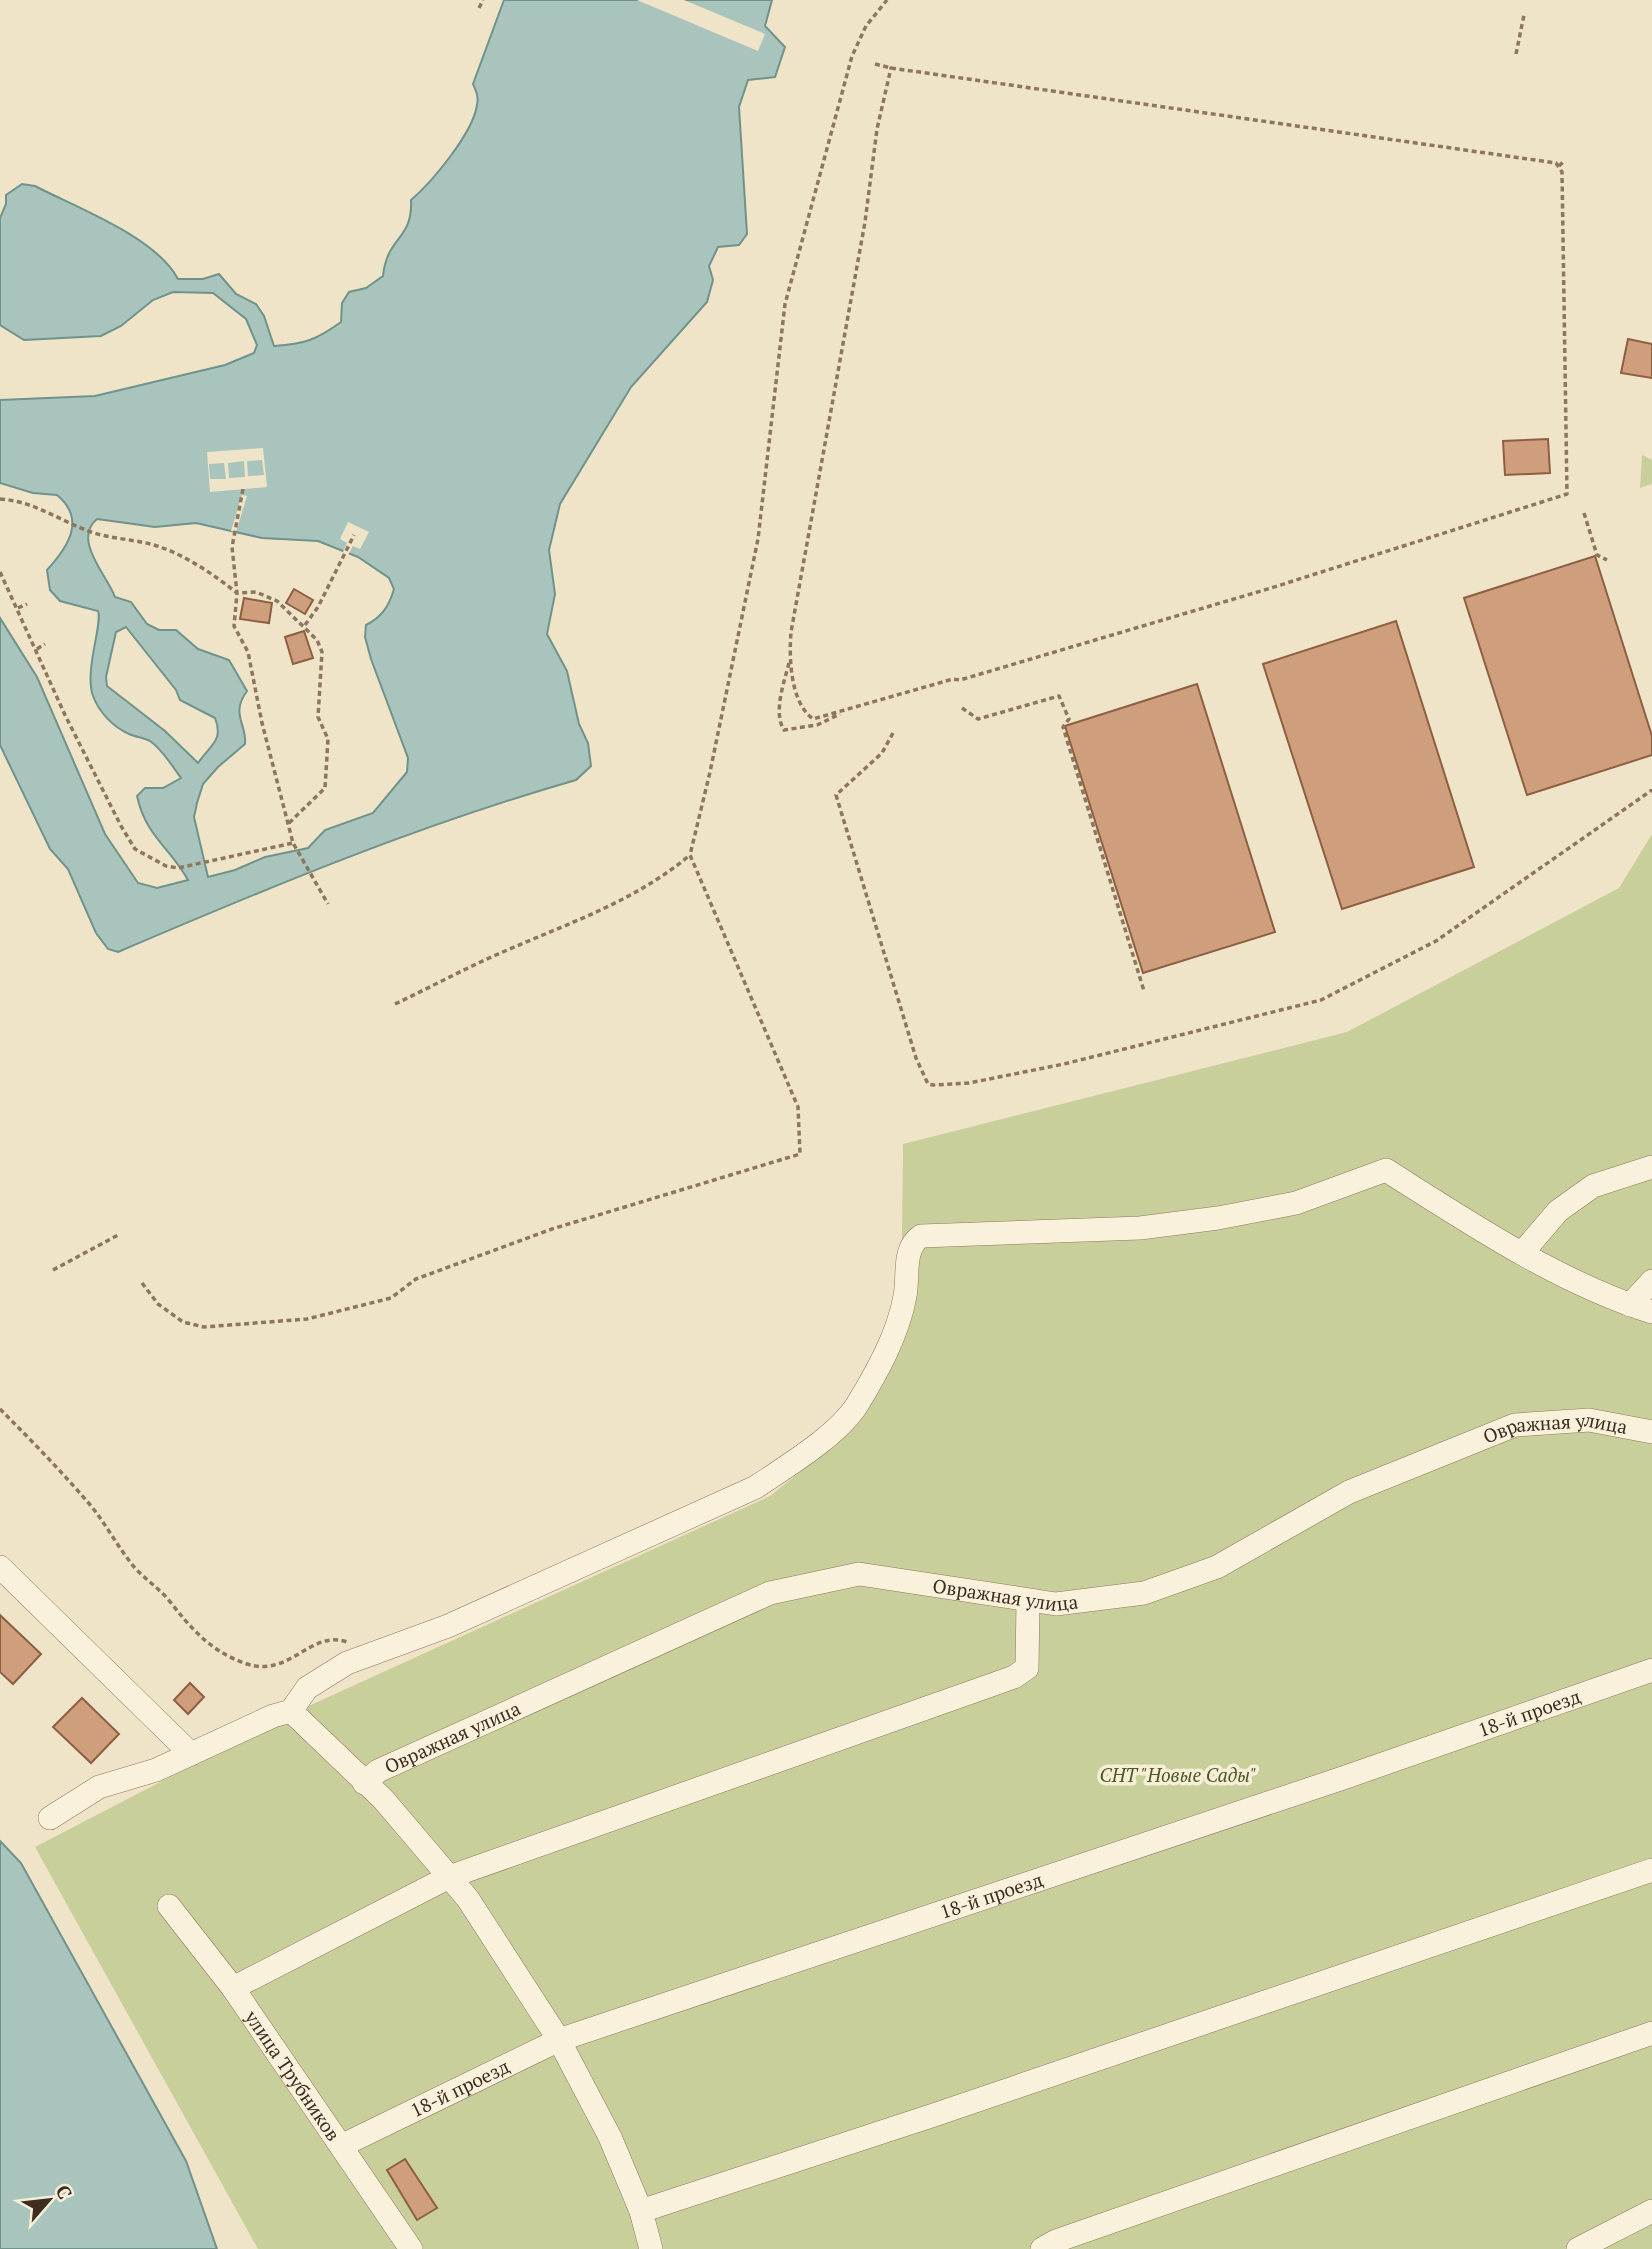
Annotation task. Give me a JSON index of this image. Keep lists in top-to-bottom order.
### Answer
{
  "streets": {
    "street": ["Овражная улица", "18-й проезд", "улица Трубников"]
  },
  "crossings": [
    ["18-й проезд", "улица Трубников"]
  ],
  "parks": ["СНТ \"Новые Сады\""],
  "north": "top right"
}
